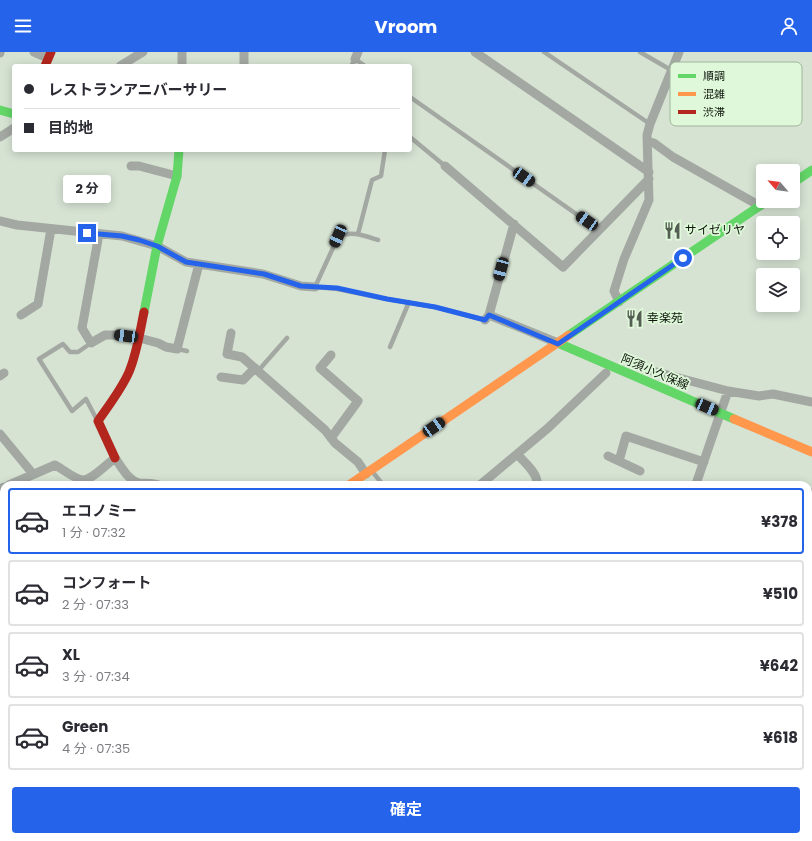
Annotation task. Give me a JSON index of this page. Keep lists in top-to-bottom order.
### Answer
{
  "streets": {
    "street": ["阿須小久保線"]
  },
  "places": {
    "restaurant": ["サイゼリヤ", "幸楽苑"]
  },
  "legend": ["順調", "混雑", "渋滞"],
  "north": "top left",
  "page": {
    "header": "Vroom",
    "banner": ["レストランアニバーサリー", "目的地"],
    "bubble": "2 分",
    "list": [
      {
        "name": "エコノミー",
        "note": "1 分 · 07:32",
        "value": "¥378"
      },
      {
        "name": "コンフォート",
        "note": "2 分 · 07:33",
        "value": "¥510"
      },
      {
        "name": "XL",
        "note": "3 分 · 07:34",
        "value": "¥642"
      },
      {
        "name": "Green",
        "note": "4 分 · 07:35",
        "value": "¥618"
      }
    ],
    "buttons": "確定"
  }
}
